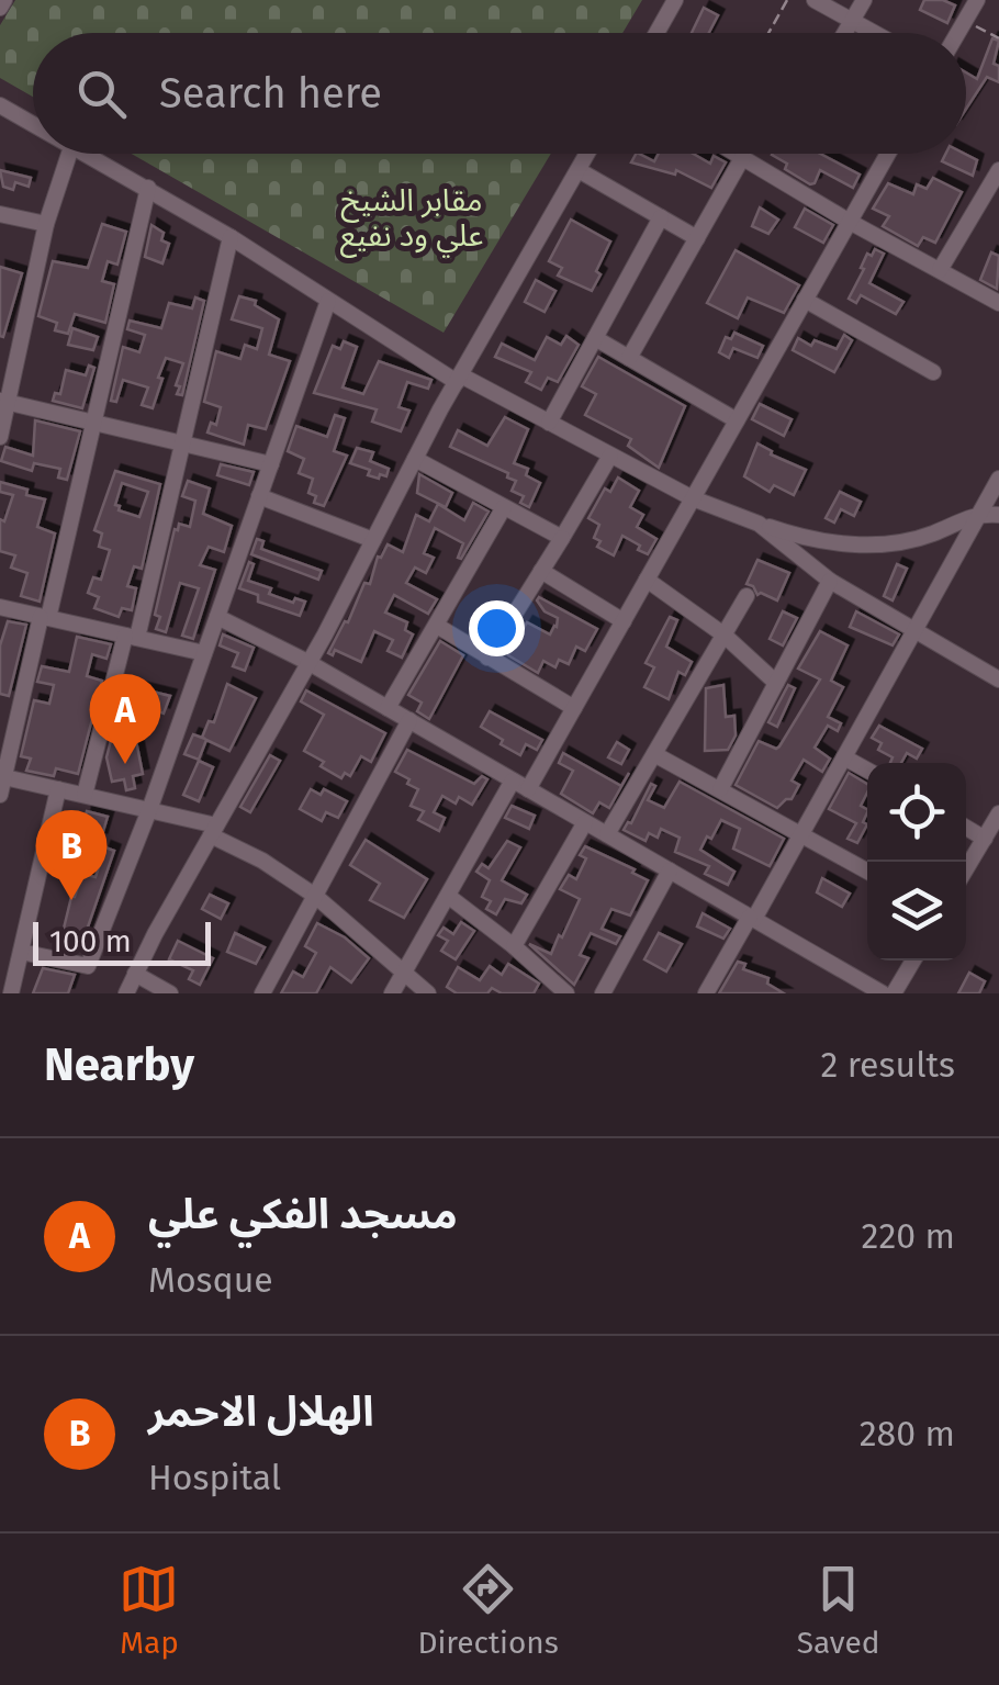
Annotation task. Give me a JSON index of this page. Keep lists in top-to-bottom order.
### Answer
{
  "parks": ["مقابر الشيخ علي ود نفيع"],
  "scale_bar": "100 m",
  "page": {
    "search": "Search here",
    "pins": ["A", "B"],
    "scale": "100 m",
    "heading": ["Nearby", "2 results"],
    "list": [
      {
        "mark": "A",
        "name": "مسجد الفكي علي",
        "note": "Mosque",
        "value": "220 m"
      },
      {
        "mark": "B",
        "name": "الهلال الاحمر",
        "note": "Hospital",
        "value": "280 m"
      }
    ],
    "nav": ["Map", "Directions", "Saved"]
  }
}
